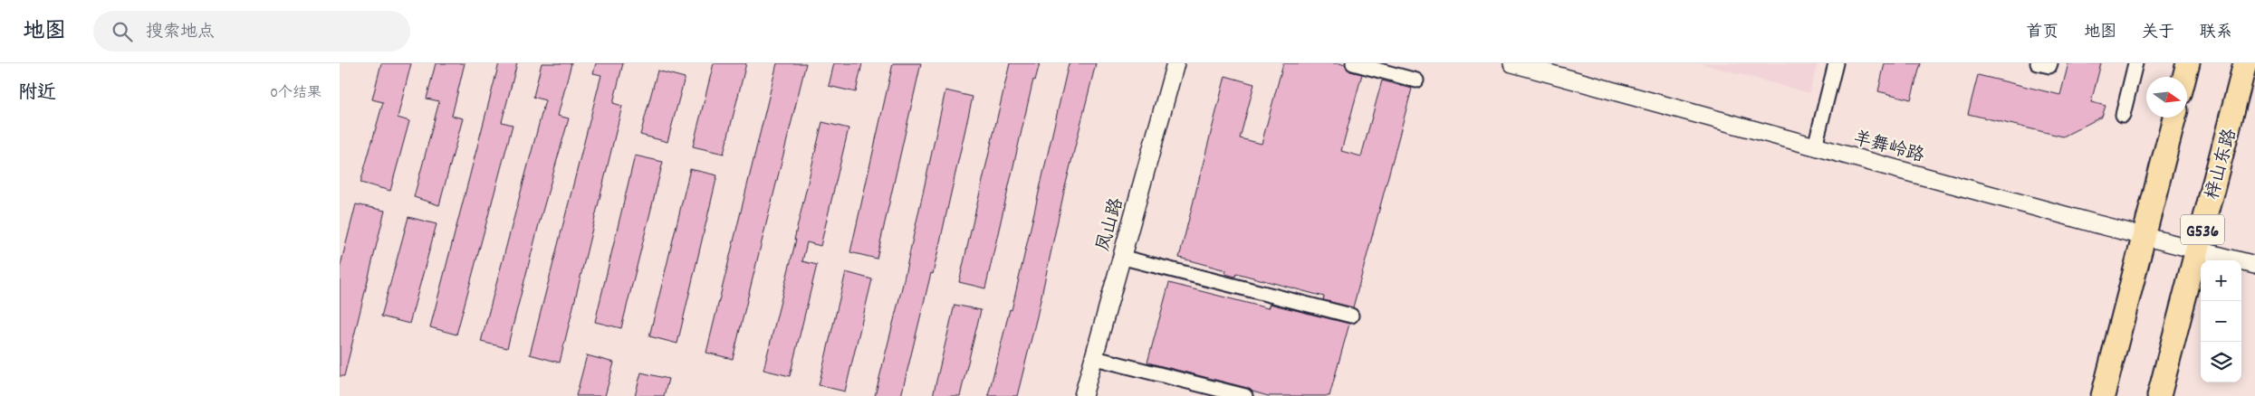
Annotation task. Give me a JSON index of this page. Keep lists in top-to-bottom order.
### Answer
{
  "streets": {
    "highway": ["梓山东路", "G536"],
    "street": ["羊舞岭路", "凤山路"]
  },
  "crossings": [
    ["羊舞岭路", "梓山东路"]
  ],
  "north": "right",
  "page": {
    "header": "地图",
    "search": "搜索地点",
    "nav": [
      "首页",
      "地图",
      "关于",
      "联系"
    ],
    "heading": ["附近", "0个结果"],
    "map_buttons": ["+", "−"]
  }
}
